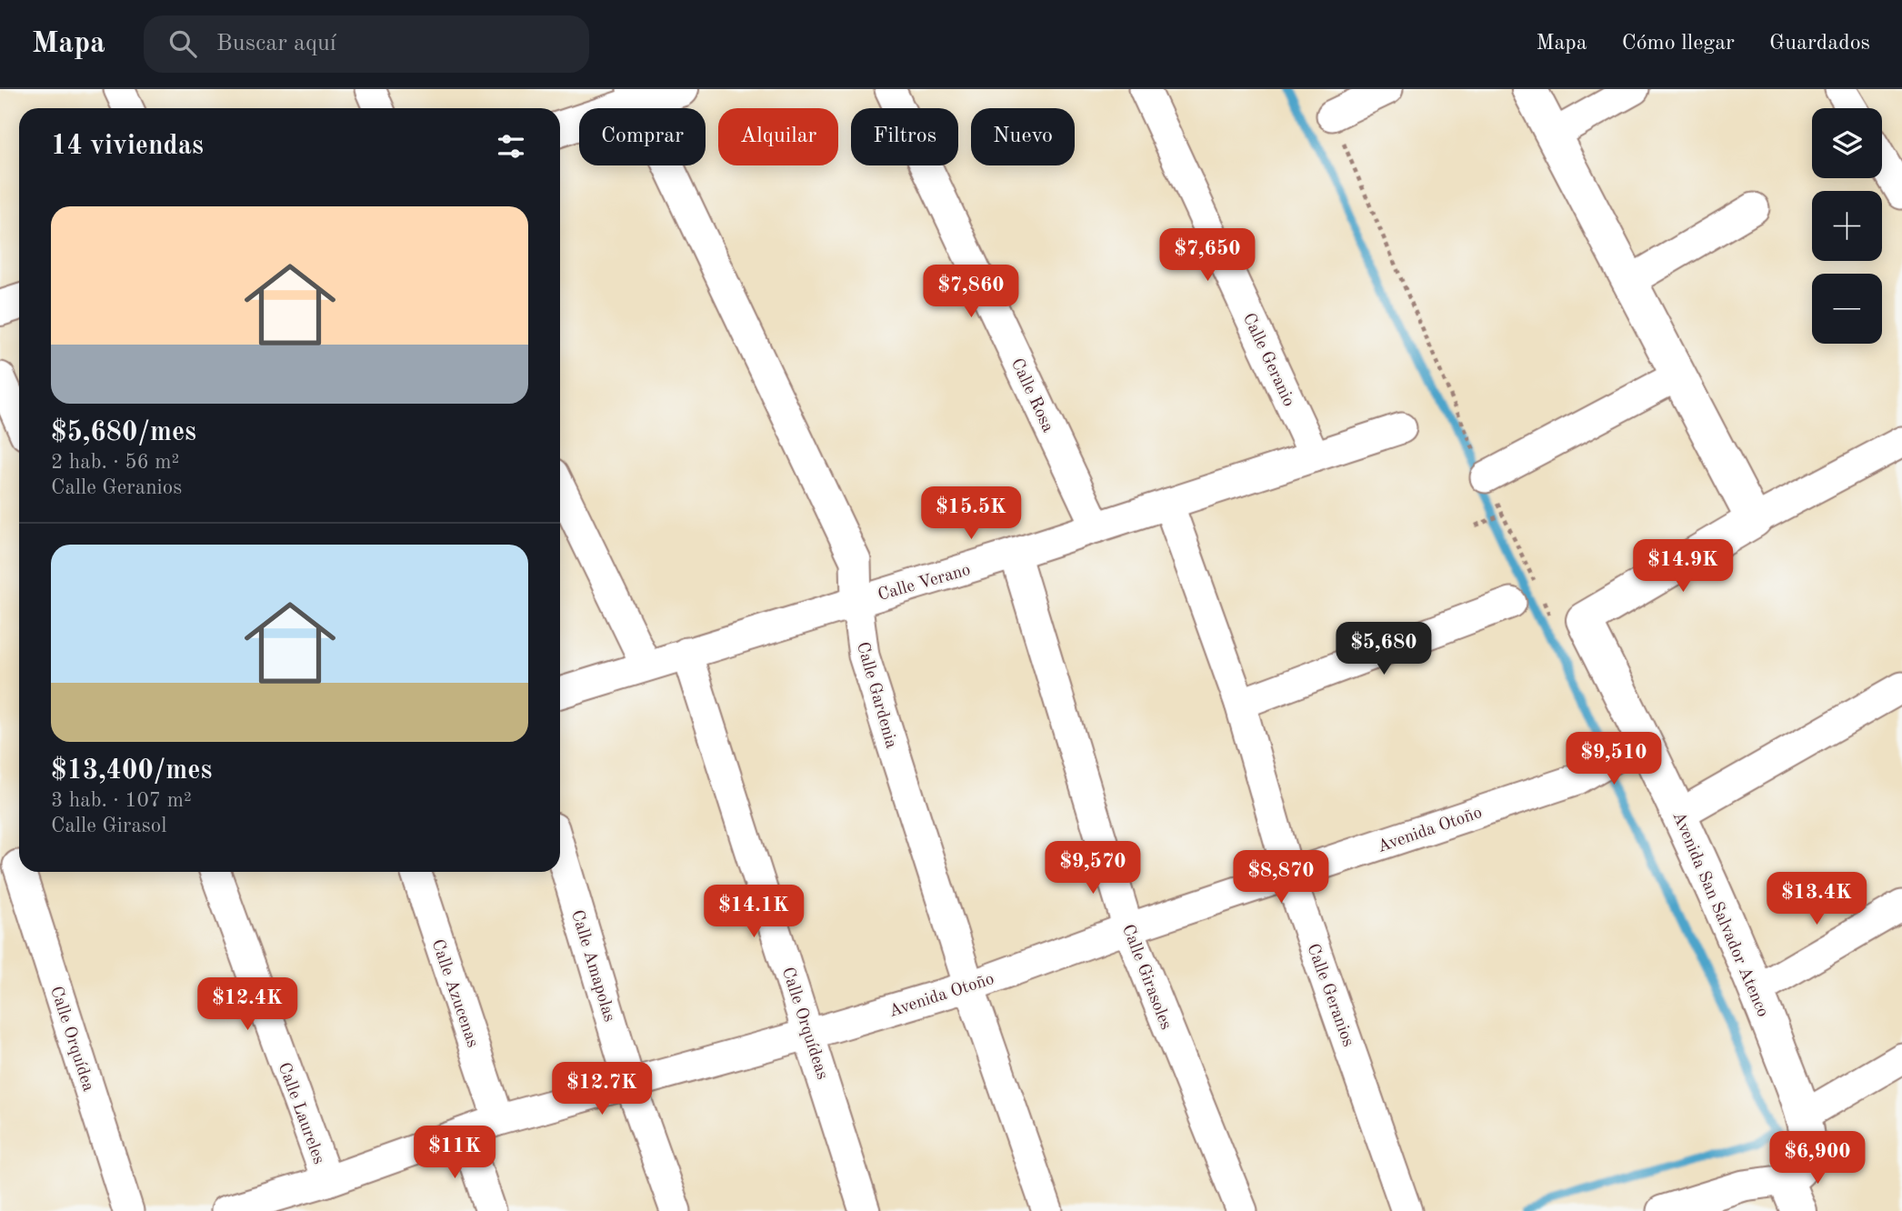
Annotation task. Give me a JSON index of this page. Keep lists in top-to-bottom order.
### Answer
{
  "streets": {
    "street": [
      "Calle Geranio",
      "Calle Rosa",
      "Calle Verano",
      "Calle Gardenia",
      "Avenida Otoño",
      "Avenida San Salvador Atenco",
      "Calle Amapolas",
      "Calle Girasoles",
      "Calle Azucenas",
      "Calle Geranios",
      "Calle Orquídeas",
      "Calle Orquídea",
      "Calle Laureles"
    ]
  },
  "crossings": [
    ["Calle Geranio", "Calle Verano"],
    ["Calle Rosa", "Calle Verano"],
    ["Calle Verano", "Calle Gardenia"],
    ["Calle Verano", "Calle Girasoles"],
    ["Calle Verano", "Calle Geranios"],
    ["Calle Verano", "Calle Orquídeas"],
    ["Calle Gardenia", "Avenida Otoño"],
    ["Avenida Otoño", "Avenida San Salvador Atenco"],
    ["Avenida Otoño", "Calle Amapolas"],
    ["Avenida Otoño", "Calle Girasoles"],
    ["Avenida Otoño", "Calle Azucenas"],
    ["Avenida Otoño", "Calle Geranios"],
    ["Avenida Otoño", "Calle Orquídeas"],
    ["Avenida Otoño", "Calle Laureles"]
  ],
  "page": {
    "header": "Mapa",
    "search": "Buscar aquí",
    "nav": ["Mapa", "Cómo llegar", "Guardados"],
    "map_buttons": ["+", "−"],
    "chip": [
      "Comprar",
      "Alquilar",
      "Filtros",
      "Nuevo"
    ],
    "heading": "14 viviendas",
    "list": [
      {
        "name": "$5,680/mes",
        "note": "2 hab. · 56 m² · Calle Geranios"
      },
      {
        "name": "$13,400/mes",
        "note": "3 hab. · 107 m² · Calle Girasol"
      }
    ],
    "price": [
      "$7,650",
      "$7,860",
      "$15.5K",
      "$14.9K",
      "$5,680",
      "$9,510",
      "$9,570",
      "$8,870",
      "$13.4K",
      "$14.1K",
      "$12.4K",
      "$12.7K",
      "$11K",
      "$6,900"
    ]
  }
}
